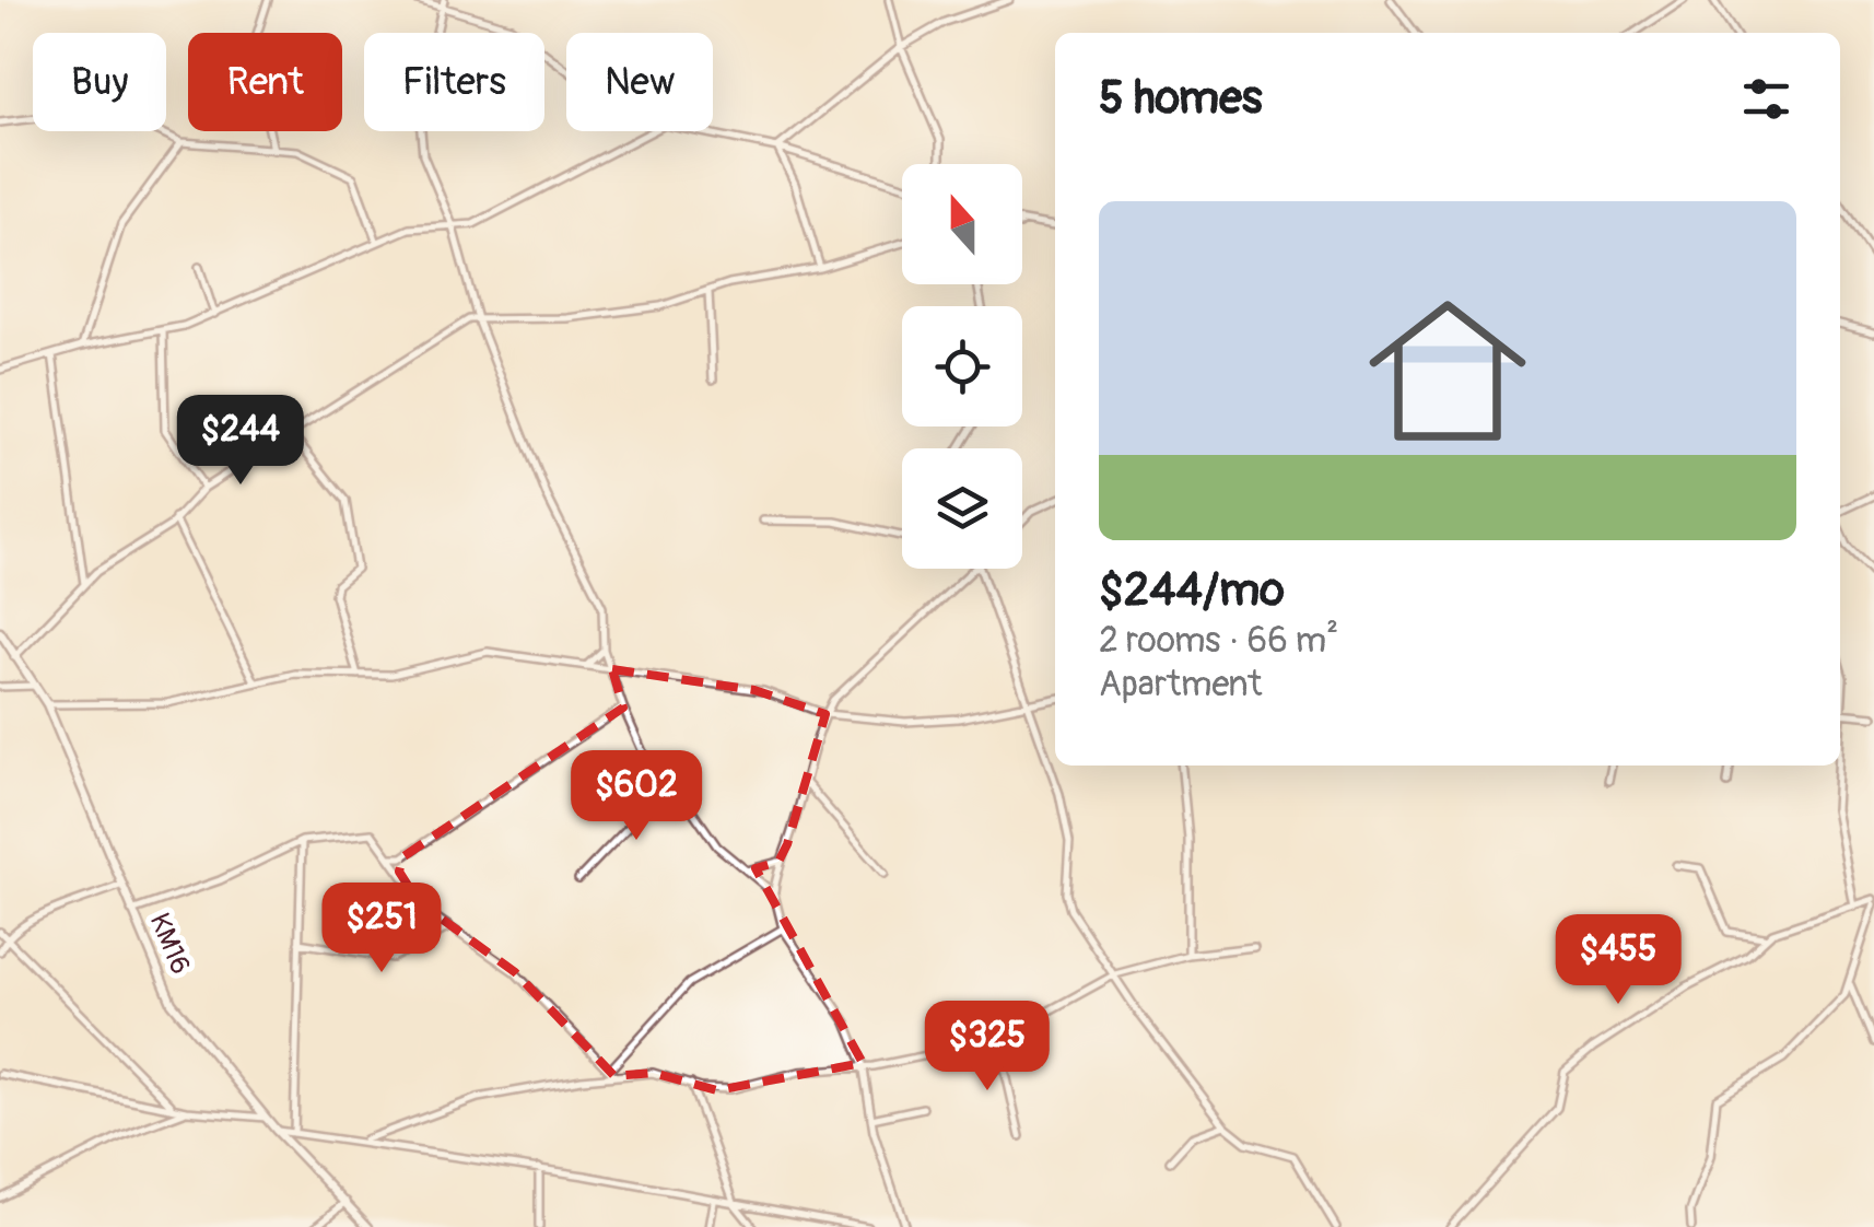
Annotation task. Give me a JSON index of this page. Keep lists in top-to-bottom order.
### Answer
{
  "streets": {
    "street": ["KM16"]
  },
  "north": "top",
  "page": {
    "chip": [
      "Buy",
      "Rent",
      "Filters",
      "New"
    ],
    "heading": "5 homes",
    "list": [
      {
        "name": "$244/mo",
        "note": "2 rooms · 66 m² · Apartment"
      }
    ],
    "price": [
      "$244",
      "$602",
      "$251",
      "$455",
      "$325"
    ]
  }
}
